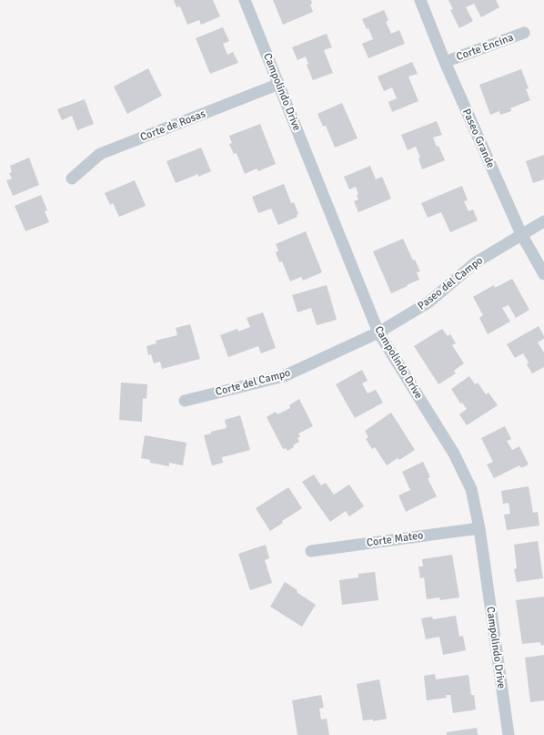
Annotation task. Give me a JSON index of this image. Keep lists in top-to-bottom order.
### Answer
{
  "streets": {
    "street": [
      "Corte Encina",
      "Campolindo Drive",
      "Corte de Rosas",
      "Paseo Grande",
      "Paseo del Campo",
      "Corte del Campo",
      "Corte Mateo"
    ]
  },
  "crossings": [
    ["Corte Encina", "Paseo Grande"],
    ["Campolindo Drive", "Corte de Rosas"],
    ["Campolindo Drive", "Paseo del Campo"],
    ["Campolindo Drive", "Corte del Campo"],
    ["Campolindo Drive", "Corte Mateo"],
    ["Paseo Grande", "Paseo del Campo"],
    ["Paseo del Campo", "Corte del Campo"]
  ]
}
